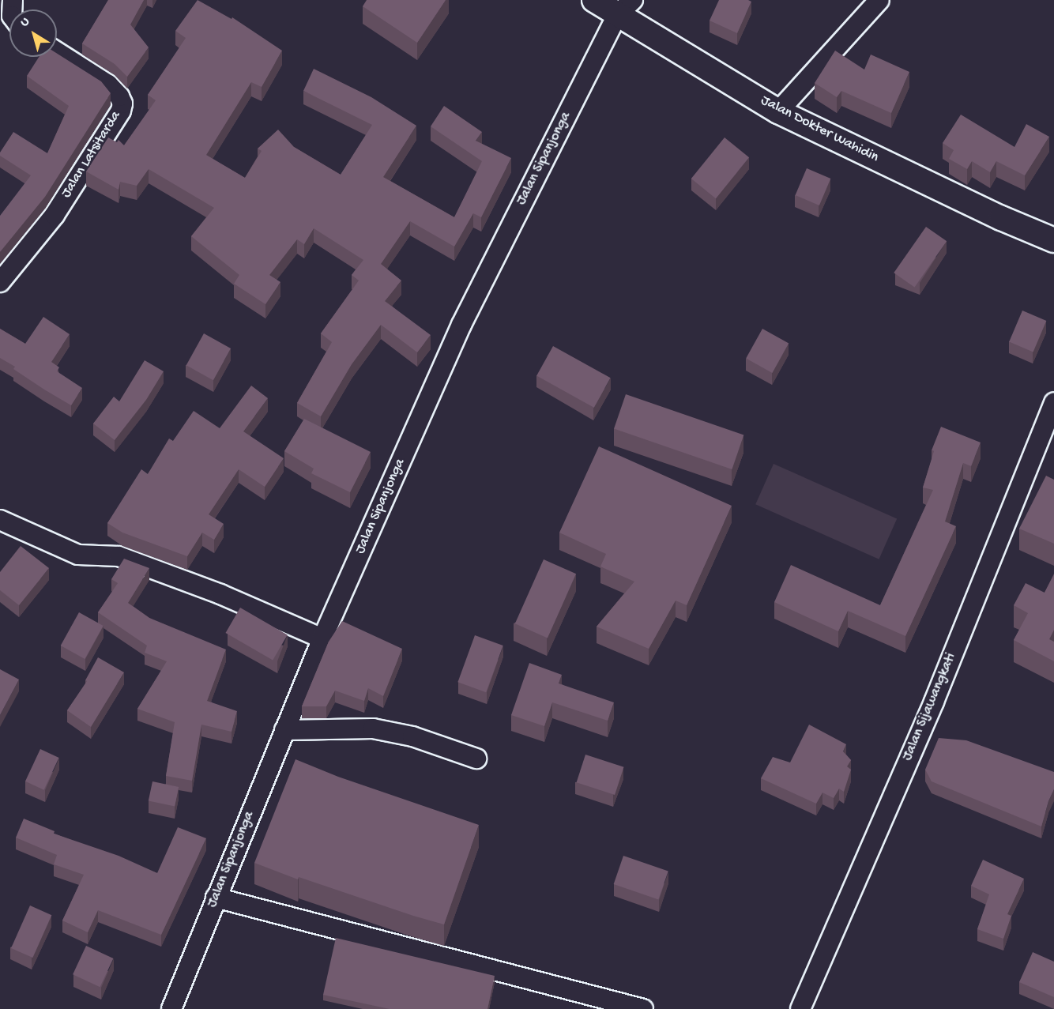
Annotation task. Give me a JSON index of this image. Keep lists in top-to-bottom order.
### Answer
{
  "streets": {
    "street": [
      "Jalan Dokter Wahidin",
      "Jalan Latsitarda",
      "Jalan Sipanjonga",
      "Jalan Sijawangkati"
    ]
  },
  "crossings": [
    ["Jalan Dokter Wahidin", "Jalan Sipanjonga"]
  ],
  "north": "top left"
}
